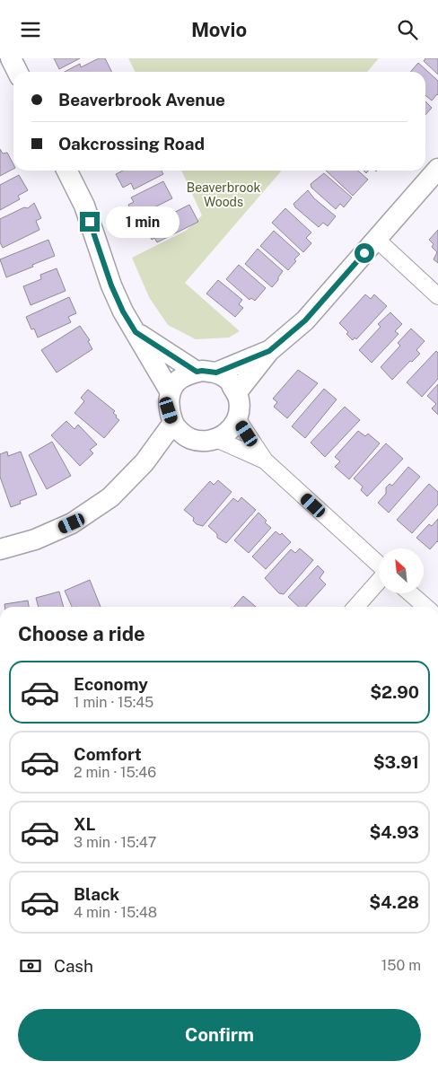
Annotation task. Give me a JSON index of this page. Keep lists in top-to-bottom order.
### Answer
{
  "parks": ["Beaverbrook Woods"],
  "north": "top left",
  "page": {
    "header": "Movio",
    "banner": ["Beaverbrook Avenue", "Oakcrossing Road"],
    "bubble": "1 min",
    "heading": "Choose a ride",
    "list": [
      {
        "name": "Economy",
        "note": "1 min · 15:45",
        "value": "$2.90"
      },
      {
        "name": "Comfort",
        "note": "2 min · 15:46",
        "value": "$3.91"
      },
      {
        "name": "XL",
        "note": "3 min · 15:47",
        "value": "$4.93"
      },
      {
        "name": "Black",
        "note": "4 min · 15:48",
        "value": "$4.28"
      }
    ],
    "pay": ["Cash", "150 m"],
    "buttons": "Confirm"
  }
}
